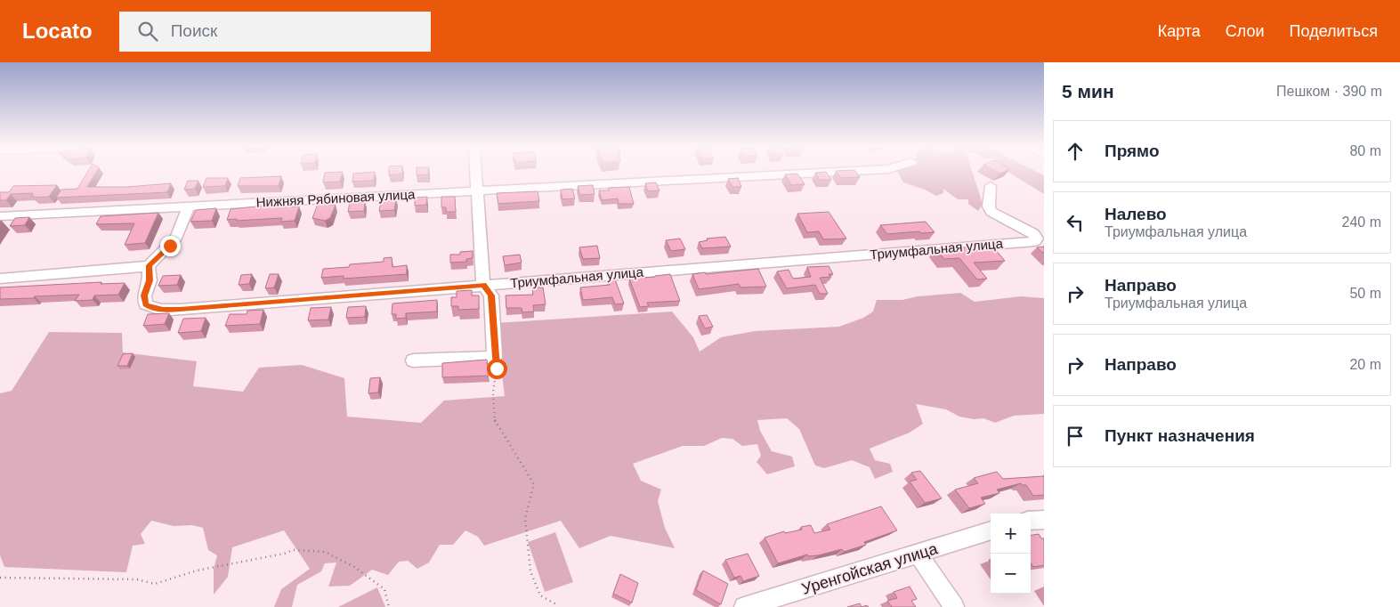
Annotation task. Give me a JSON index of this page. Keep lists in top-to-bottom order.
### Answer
{
  "streets": {
    "street": ["Нижняя Рябиновая улица", "Триумфальная улица", "Уренгойская улица"]
  },
  "page": {
    "header": "Locato",
    "search": "Поиск",
    "nav": ["Карта", "Слои", "Поделиться"],
    "heading": ["5 мин", "Пешком · 390 m"],
    "list": [
      ["Прямо", "80 m"],
      ["Налево", "Триумфальная улица", "240 m"],
      ["Направо", "Триумфальная улица", "50 m"],
      ["Направо", "20 m"],
      "Пункт назначения"
    ],
    "map_buttons": ["+", "−"]
  }
}
